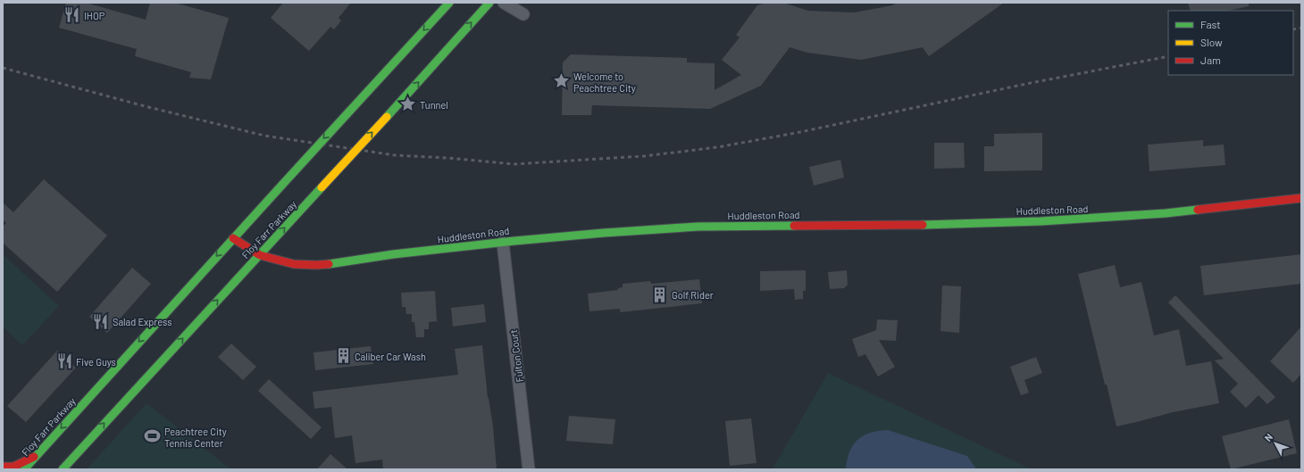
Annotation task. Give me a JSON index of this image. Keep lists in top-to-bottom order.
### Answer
{
  "streets": {
    "main road": ["Huddleston Road", "Floy Farr Parkway"],
    "street": ["Fulton Court"]
  },
  "crossings": [
    ["Huddleston Road", "Floy Farr Parkway"],
    ["Huddleston Road", "Fulton Court"]
  ],
  "places": {
    "restaurant": ["IHOP", "Salad Express", "Five Guys"],
    "place": ["Welcome to Peachtree City", "Tunnel"],
    "building": ["Golf Rider", "Caliber Car Wash"],
    "sports": ["Peachtree City Tennis Center"]
  },
  "legend": ["Fast", "Slow", "Jam"],
  "north": "top left"
}
